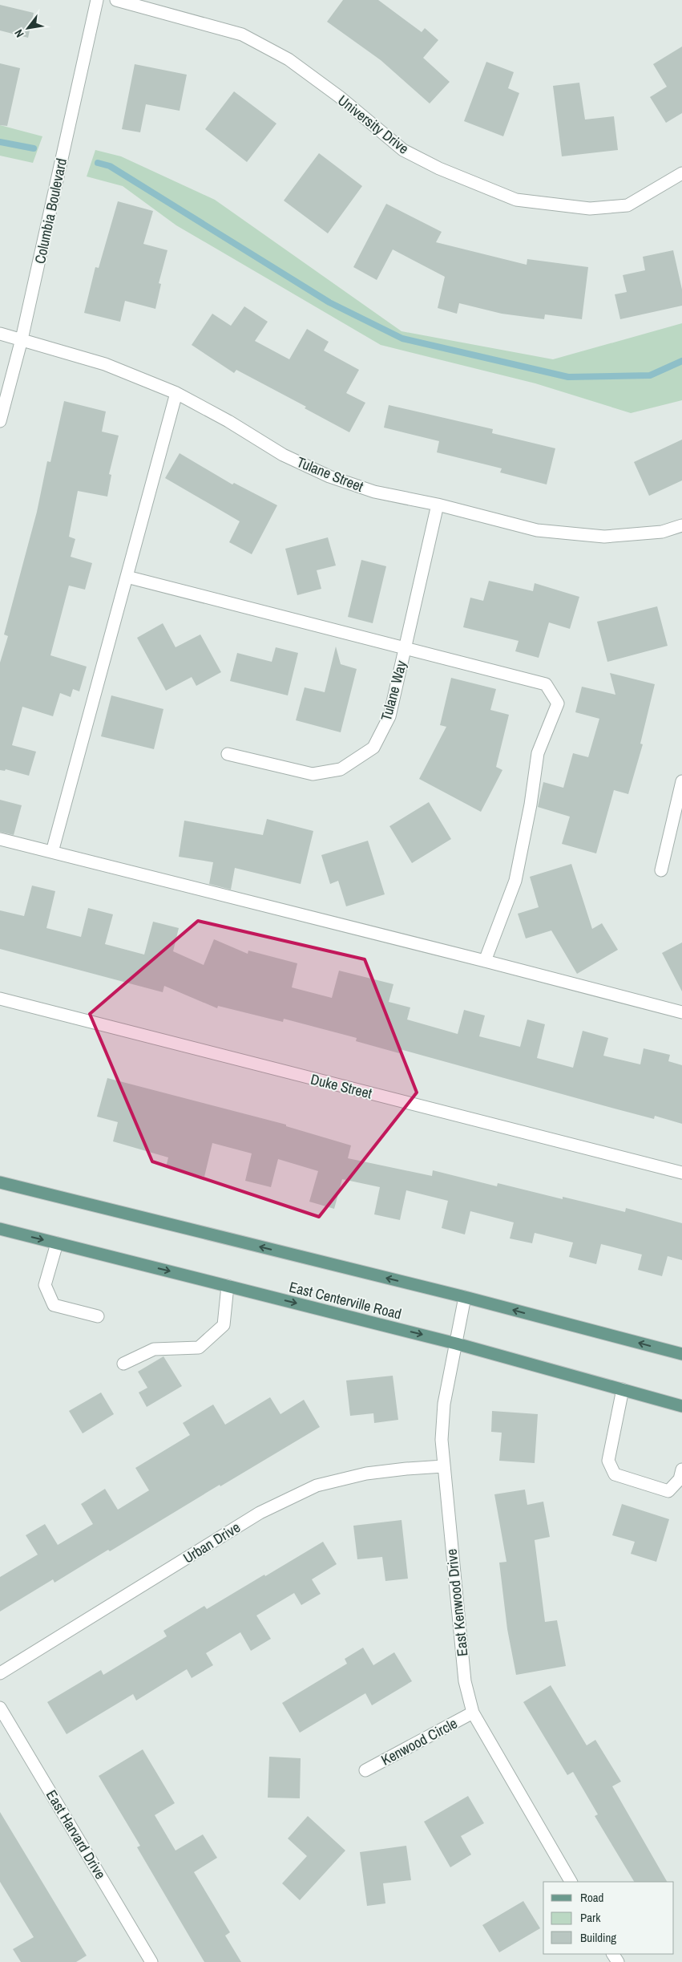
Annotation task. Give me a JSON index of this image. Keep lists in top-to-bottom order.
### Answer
{
  "streets": {
    "main road": ["East Centerville Road"],
    "street": [
      "University Drive",
      "Columbia Boulevard",
      "Tulane Street",
      "Tulane Way",
      "Duke Street",
      "Urban Drive",
      "East Kenwood Drive",
      "Kenwood Circle",
      "East Harvard Drive"
    ]
  },
  "crossings": [
    ["Columbia Boulevard", "Tulane Street"],
    ["Tulane Street", "Tulane Way"],
    ["East Centerville Road", "East Kenwood Drive"],
    ["Urban Drive", "East Kenwood Drive"],
    ["East Kenwood Drive", "Kenwood Circle"]
  ],
  "legend": ["Road", "Park", "Building"],
  "north": "bottom left"
}
